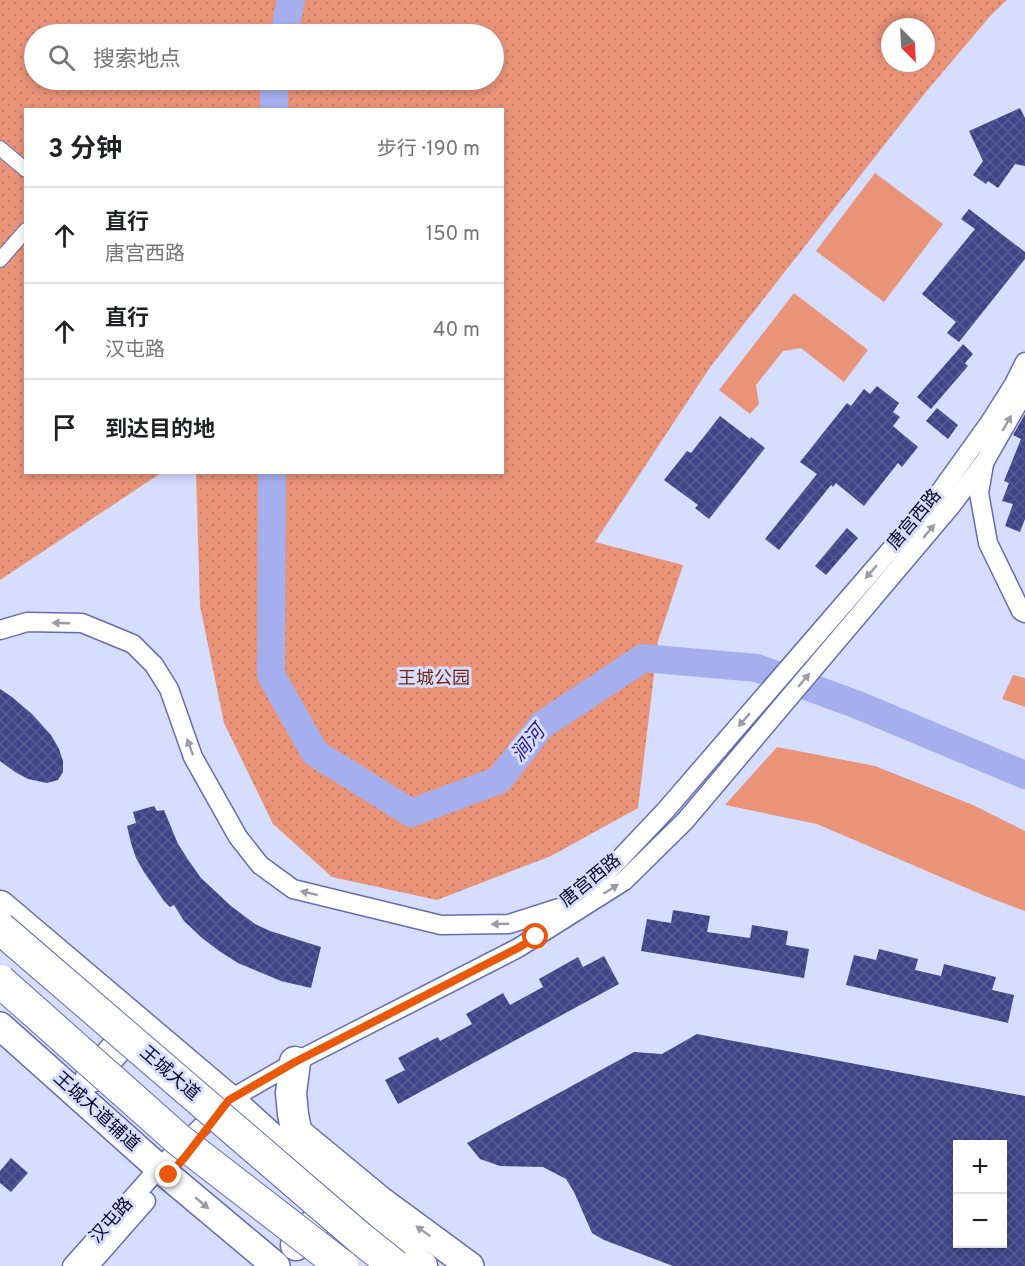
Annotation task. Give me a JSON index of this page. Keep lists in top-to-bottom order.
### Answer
{
  "streets": {
    "highway": ["王城大道"],
    "main road": ["王城大道辅道"],
    "street": ["唐宫西路", "汉屯路"]
  },
  "crossings": [
    ["唐宫西路", "汉屯路"],
    ["王城大道辅道", "汉屯路"]
  ],
  "water": ["涧河"],
  "parks": ["王城公园"],
  "north": "bottom right",
  "page": {
    "search": "搜索地点",
    "heading": ["3 分钟", "步行 · 190 m"],
    "list": [
      ["直行", "唐宫西路", "150 m"],
      ["直行", "汉屯路", "40 m"],
      "到达目的地"
    ],
    "map_buttons": ["+", "−"]
  }
}
